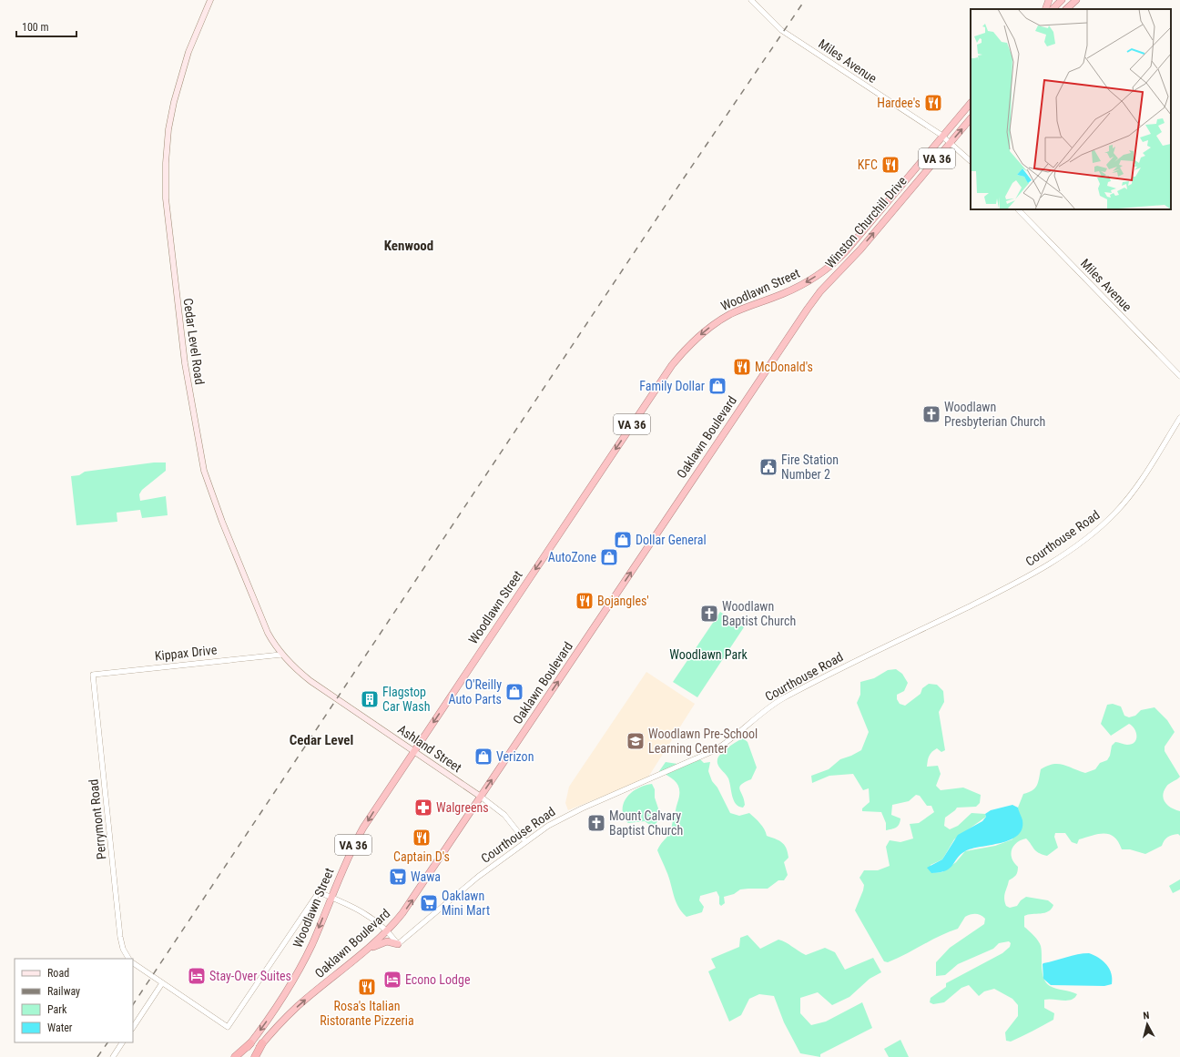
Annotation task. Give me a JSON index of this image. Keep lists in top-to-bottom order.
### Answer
{
  "streets": {
    "highway": [
      "VA 36",
      "Winston Churchill Drive",
      "Woodlawn Street",
      "Oaklawn Boulevard"
    ],
    "main road": ["Cedar Level Road", "Ashland Street"],
    "street": [
      "Miles Avenue",
      "Courthouse Road",
      "Kippax Drive",
      "Perrymont Road"
    ]
  },
  "crossings": [
    ["Miles Avenue", "VA 36"],
    ["Miles Avenue", "Winston Churchill Drive"],
    ["Miles Avenue", "Woodlawn Street"],
    ["VA 36", "Woodlawn Street"],
    ["Winston Churchill Drive", "Oaklawn Boulevard"],
    ["Woodlawn Street", "Ashland Street"],
    ["Cedar Level Road", "Kippax Drive"],
    ["Cedar Level Road", "Ashland Street"],
    ["Oaklawn Boulevard", "Ashland Street"],
    ["Courthouse Road", "Ashland Street"],
    ["Kippax Drive", "Perrymont Road"]
  ],
  "one_way": ["Winston Churchill Drive", "Woodlawn Street", "Oaklawn Boulevard"],
  "districts": ["Kenwood", "Cedar Level"],
  "parks": ["Woodlawn Park"],
  "places": {
    "restaurant": [
      "Hardee's",
      "KFC",
      "McDonald's",
      "Bojangles'",
      "Captain D's",
      "Rosa's Italian Ristorante Pizzeria"
    ],
    "shop": [
      "Family Dollar",
      "Dollar General",
      "AutoZone",
      "O'Reilly Auto Parts",
      "Verizon"
    ],
    "church": ["Woodlawn Presbyterian Church", "Woodlawn Baptist Church", "Mount Calvary Baptist Church"],
    "public building": ["Fire Station Number 2"],
    "building": ["Flagstop Car Wash"],
    "school or university": ["Woodlawn Pre-School Learning Center"],
    "pharmacy": ["Walgreens"],
    "supermarket": ["Wawa", "Oaklawn Mini Mart"],
    "hotel": ["Stay-Over Suites", "Econo Lodge"]
  },
  "legend": [
    "Road",
    "Railway",
    "Park",
    "Water"
  ],
  "scale_bar": "100 m",
  "north": "top"
}
